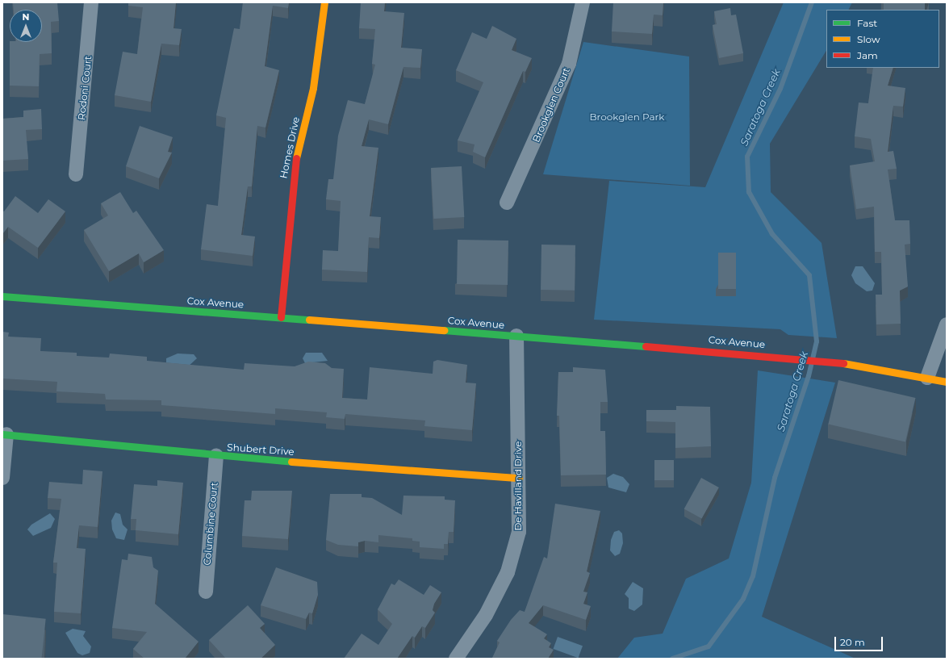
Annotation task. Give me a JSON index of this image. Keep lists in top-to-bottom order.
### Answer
{
  "streets": {
    "main road": ["Homes Drive", "Cox Avenue", "Shubert Drive"],
    "street": [
      "Rodoni Court",
      "Brookglen Court",
      "De Havilland Drive",
      "Columbine Court"
    ]
  },
  "crossings": [
    ["Homes Drive", "Cox Avenue"],
    ["Cox Avenue", "De Havilland Drive"],
    ["Shubert Drive", "De Havilland Drive"],
    ["Shubert Drive", "Columbine Court"]
  ],
  "water": ["Saratoga Creek"],
  "parks": ["Brookglen Park"],
  "legend": ["Fast", "Slow", "Jam"],
  "scale_bar": "20 m",
  "north": "top"
}
